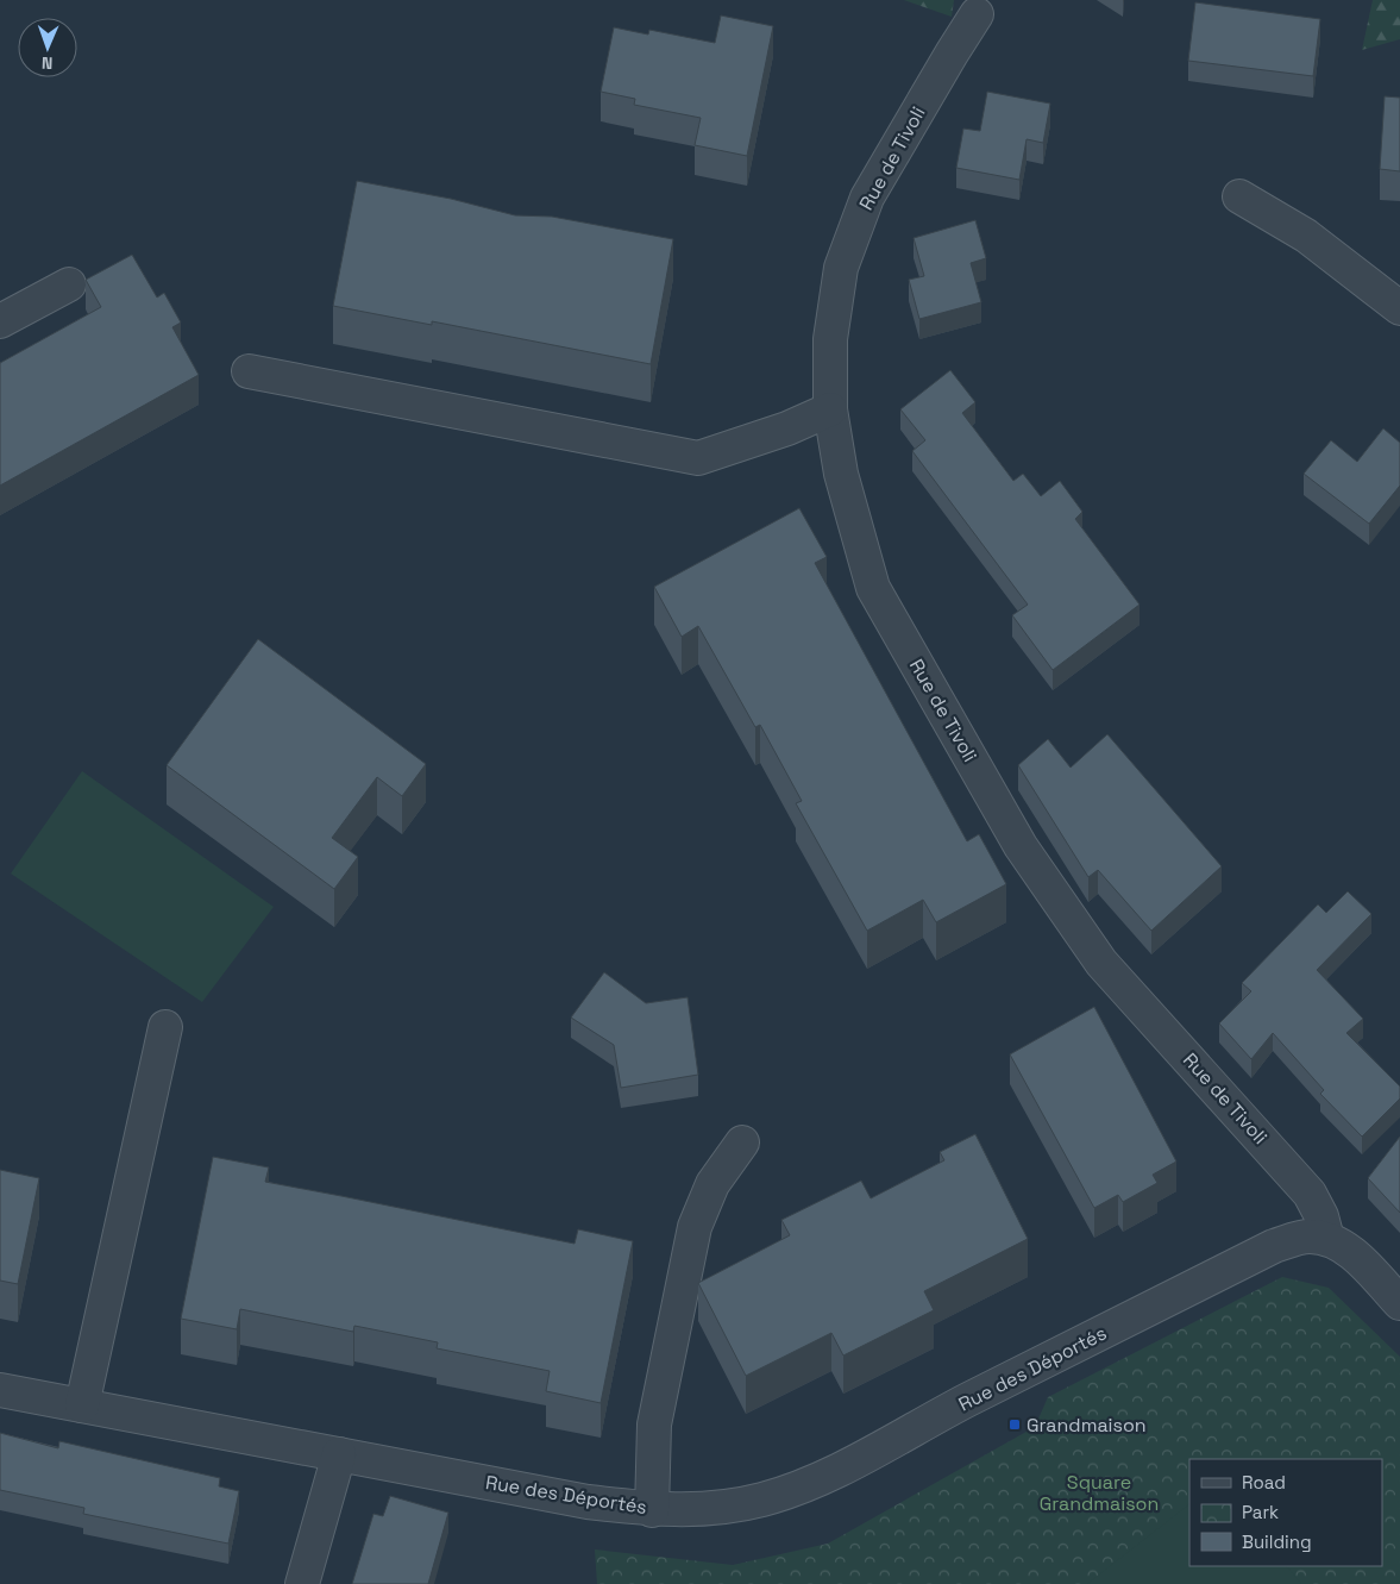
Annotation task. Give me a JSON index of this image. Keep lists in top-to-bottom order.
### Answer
{
  "streets": {
    "street": ["Rue de Tivoli", "Rue des Déportés"]
  },
  "crossings": [
    ["Rue de Tivoli", "Rue des Déportés"]
  ],
  "parks": ["Square Grandmaison"],
  "places": {
    "transit": ["Grandmaison"]
  },
  "legend": ["Road", "Park", "Building"],
  "north": "bottom"
}
